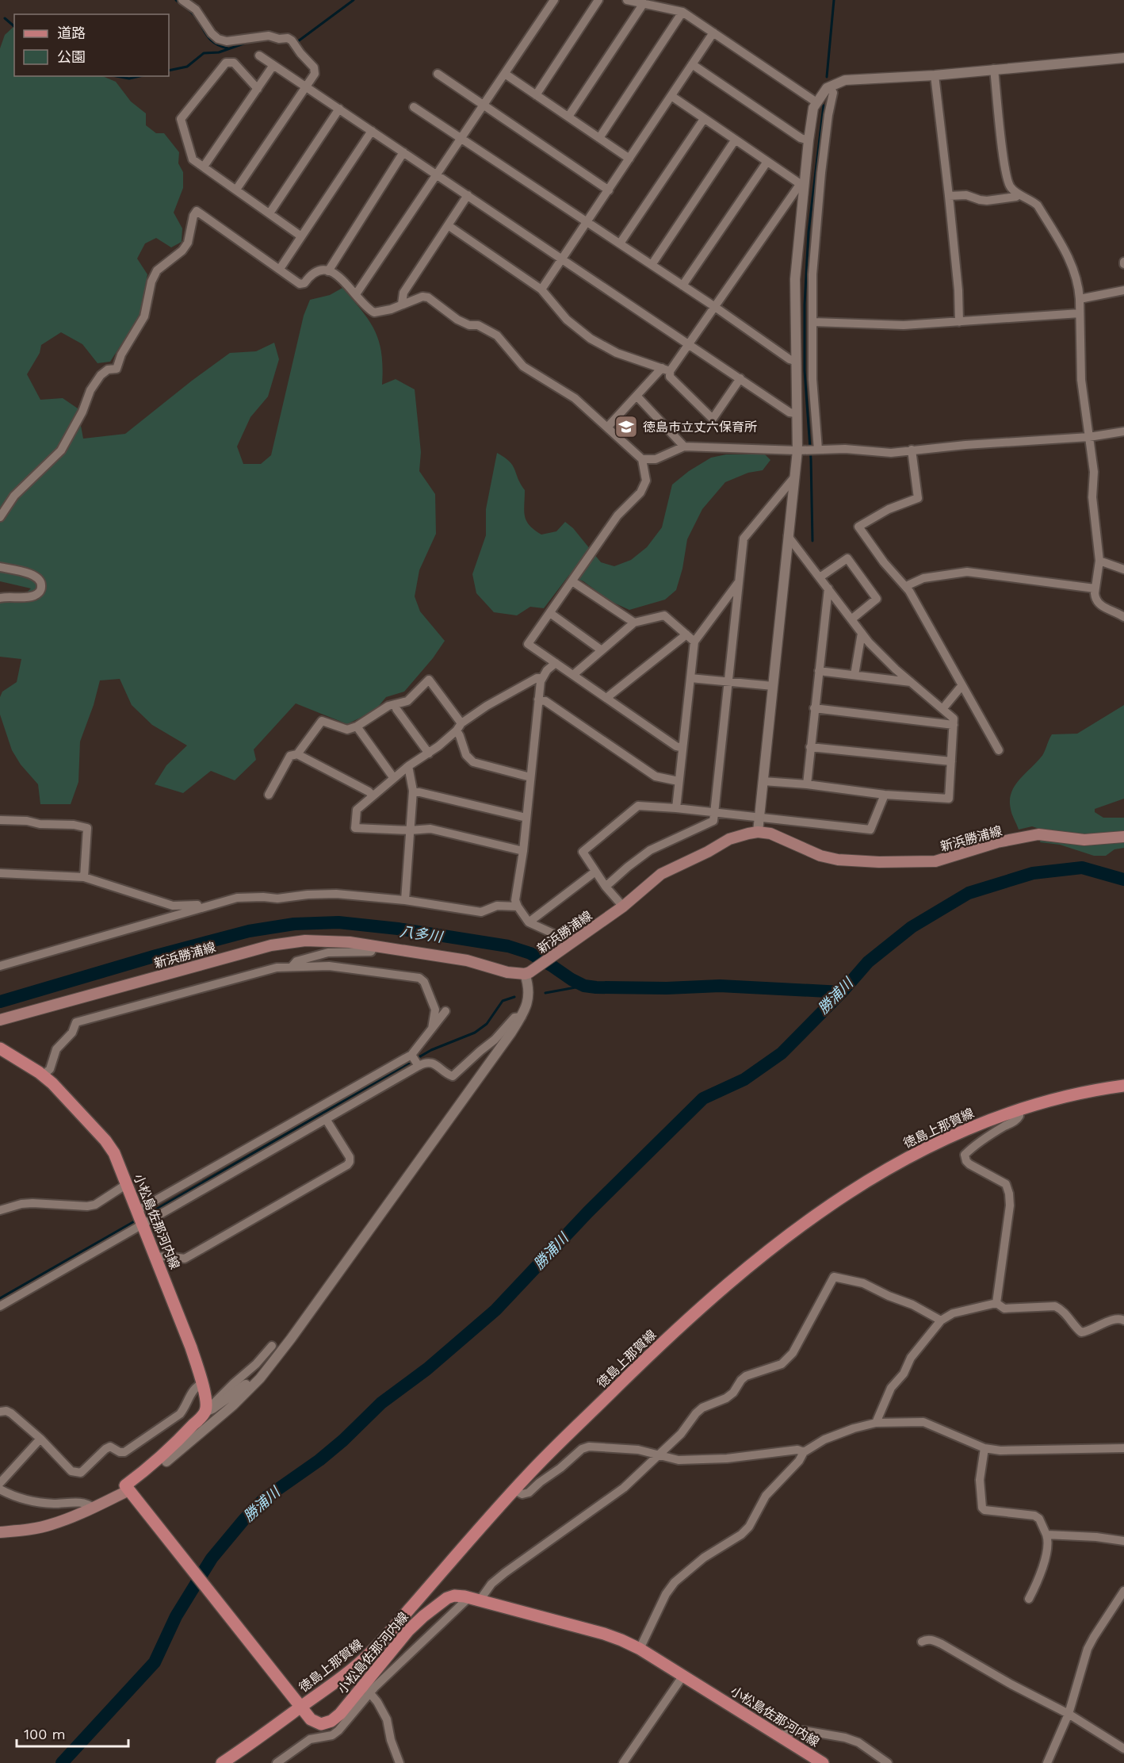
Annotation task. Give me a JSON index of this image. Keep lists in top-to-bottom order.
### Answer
{
  "streets": {
    "main road": ["新浜勝浦線", "徳島上那賀線", "小松島佐那河内線"]
  },
  "crossings": [
    ["徳島上那賀線", "小松島佐那河内線"]
  ],
  "water": ["八多川", "勝浦川"],
  "places": {
    "school or university": ["徳島市立丈六保育所"]
  },
  "legend": ["道路", "公園"],
  "scale_bar": "100 m"
}
